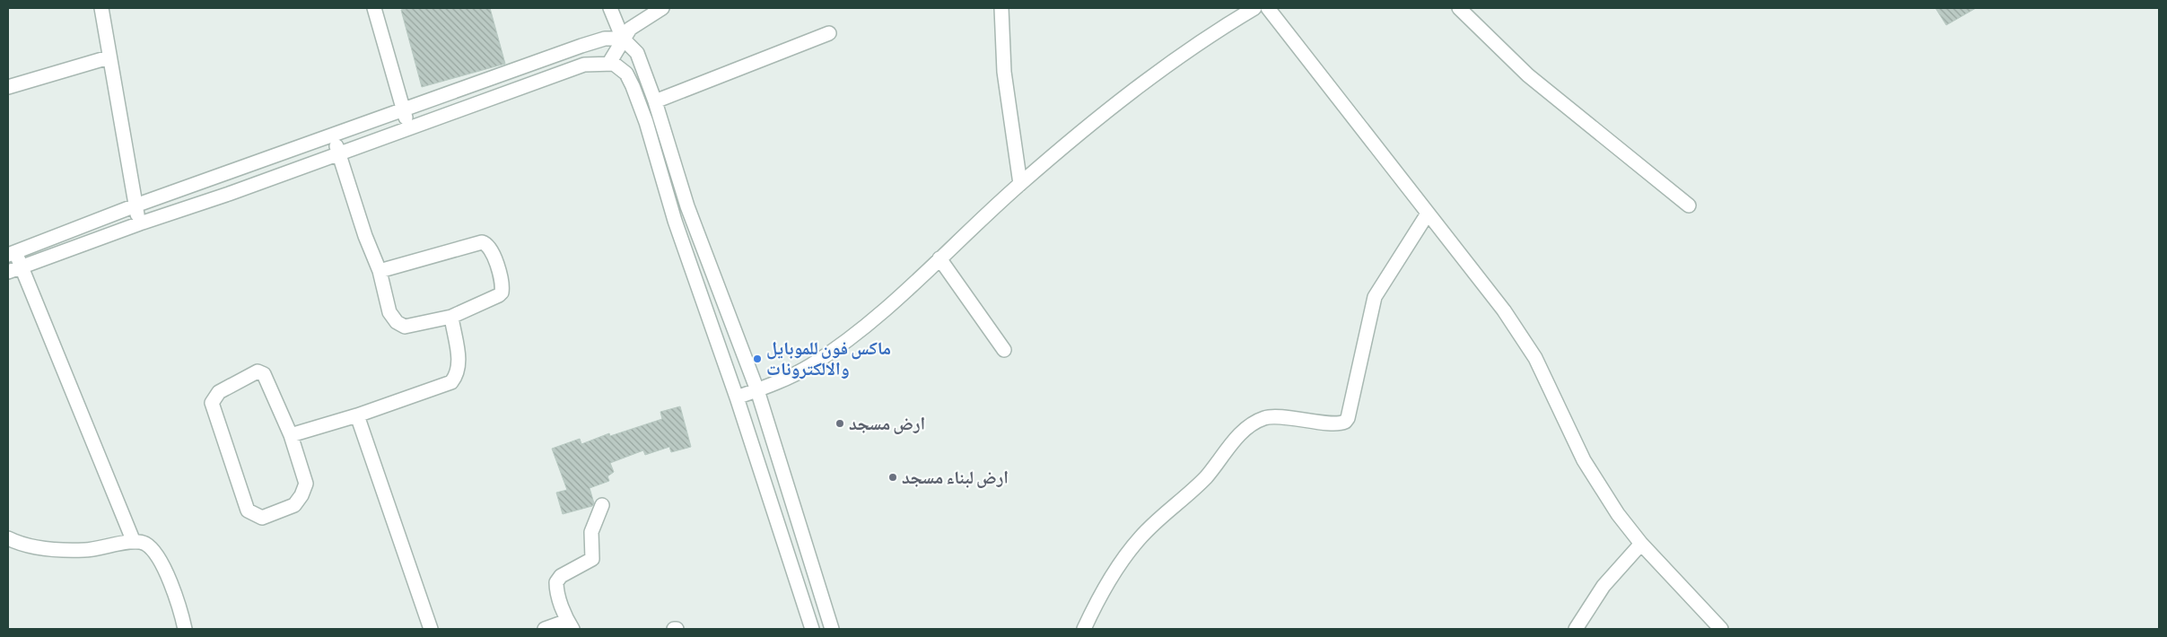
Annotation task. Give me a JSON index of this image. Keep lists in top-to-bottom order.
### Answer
{
  "places": ["ماكس فون للموبايل والالكترونات", "ارض مسجد", "ارض لبناء مسجد"]
}
